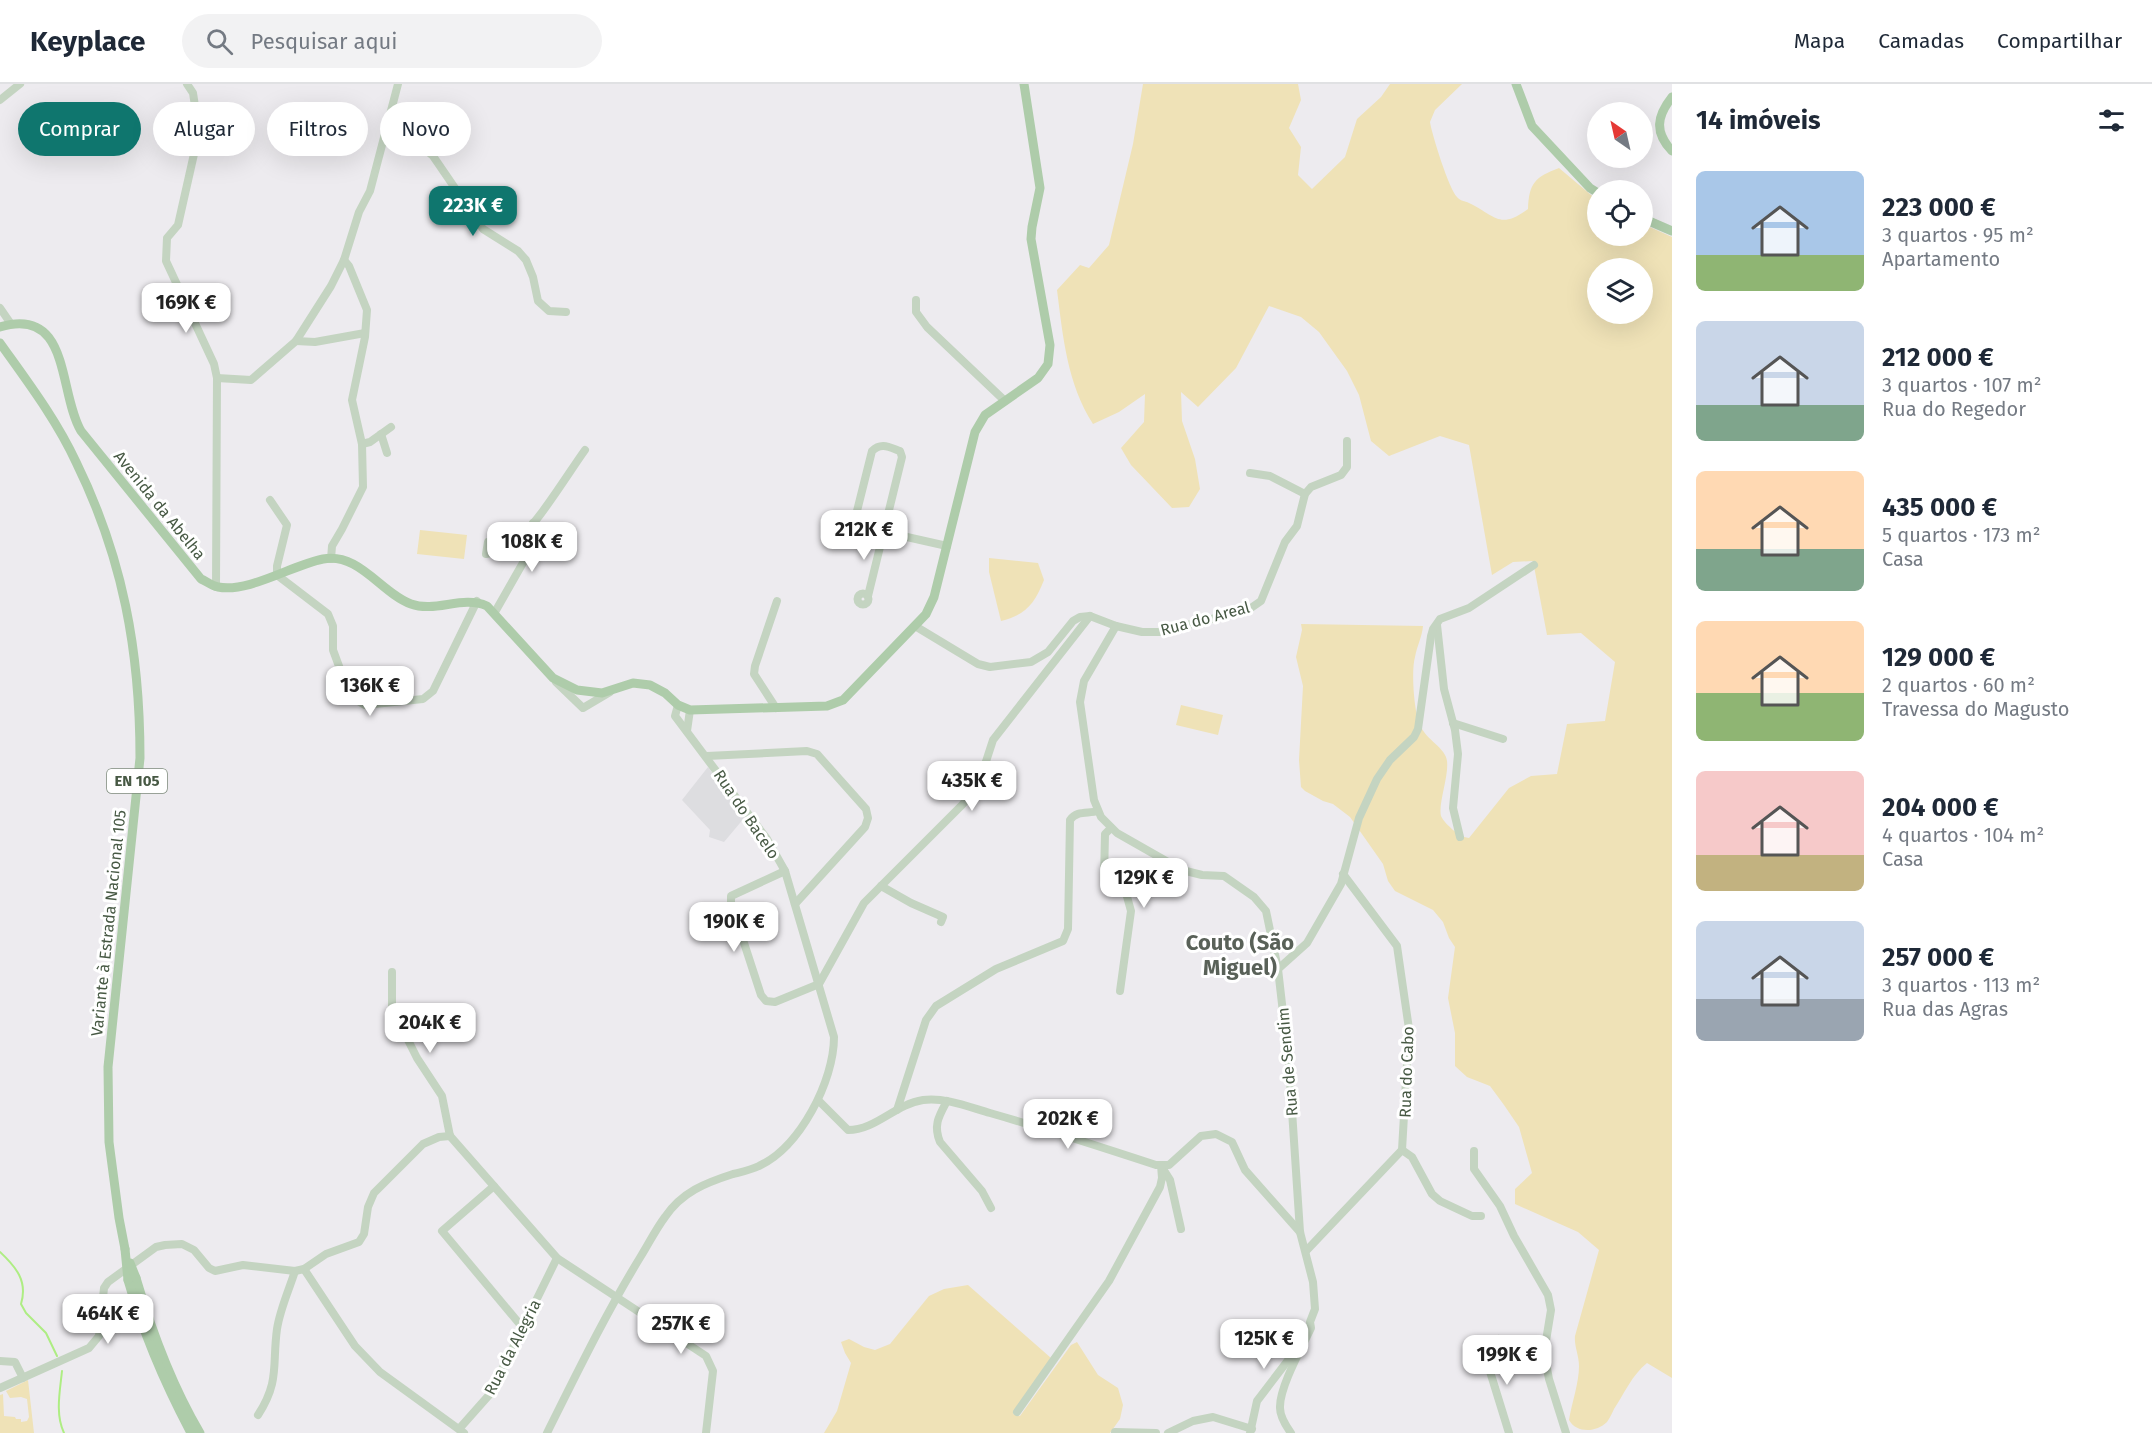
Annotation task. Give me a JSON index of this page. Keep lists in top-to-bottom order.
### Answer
{
  "streets": {
    "main road": ["Avenida da Abelha", "EN 105", "Variante à Estrada Nacional 105"],
    "street": [
      "Rua do Areal",
      "Rua do Bacelo",
      "Rua de Sendim",
      "Rua do Cabo",
      "Rua da Alegria"
    ]
  },
  "crossings": [
    ["Rua do Areal", "Rua de Sendim"],
    ["EN 105", "Variante à Estrada Nacional 105"]
  ],
  "districts": ["Couto (São Miguel)"],
  "north": "top left",
  "page": {
    "header": "Keyplace",
    "search": "Pesquisar aqui",
    "nav": ["Mapa", "Camadas", "Compartilhar"],
    "heading": "14 imóveis",
    "chip": [
      "Comprar",
      "Alugar",
      "Filtros",
      "Novo"
    ],
    "list": [
      {
        "name": "223 000 €",
        "note": "3 quartos · 95 m² · Apartamento"
      },
      {
        "name": "212 000 €",
        "note": "3 quartos · 107 m² · Rua do Regedor"
      },
      {
        "name": "435 000 €",
        "note": "5 quartos · 173 m² · Casa"
      },
      {
        "name": "129 000 €",
        "note": "2 quartos · 60 m² · Travessa do Magusto"
      },
      {
        "name": "204 000 €",
        "note": "4 quartos · 104 m² · Casa"
      },
      {
        "name": "257 000 €",
        "note": "3 quartos · 113 m² · Rua das Agras"
      }
    ],
    "price": [
      "223K €",
      "169K €",
      "212K €",
      "108K €",
      "136K €",
      "435K €",
      "129K €",
      "190K €",
      "204K €",
      "202K €",
      "464K €",
      "257K €",
      "125K €",
      "199K €"
    ]
  }
}
